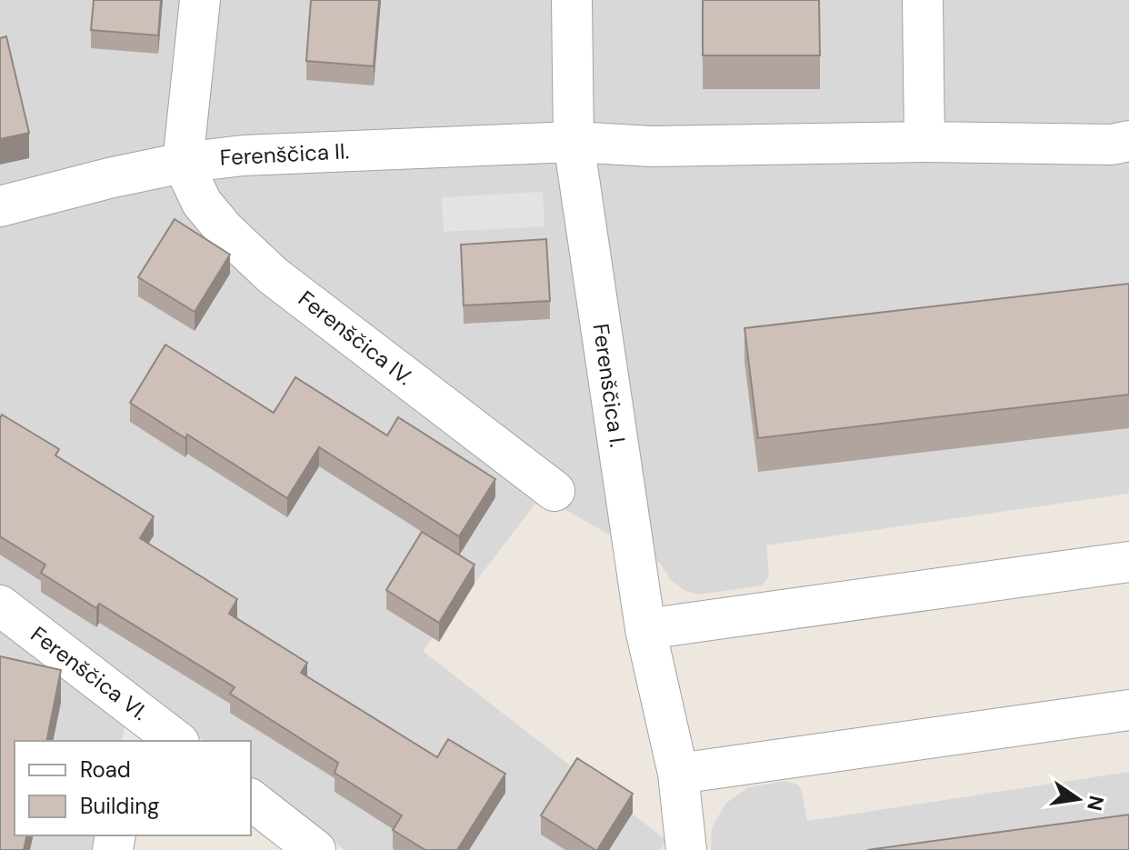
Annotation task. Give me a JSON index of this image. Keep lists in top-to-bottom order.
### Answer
{
  "streets": {
    "street": [
      "Ferenščica II.",
      "Ferenščica IV.",
      "Ferenščica I.",
      "Ferenščica VI."
    ]
  },
  "crossings": [
    ["Ferenščica II.", "Ferenščica IV."],
    ["Ferenščica II.", "Ferenščica I."]
  ],
  "legend": ["Road", "Building"],
  "north": "right"
}
